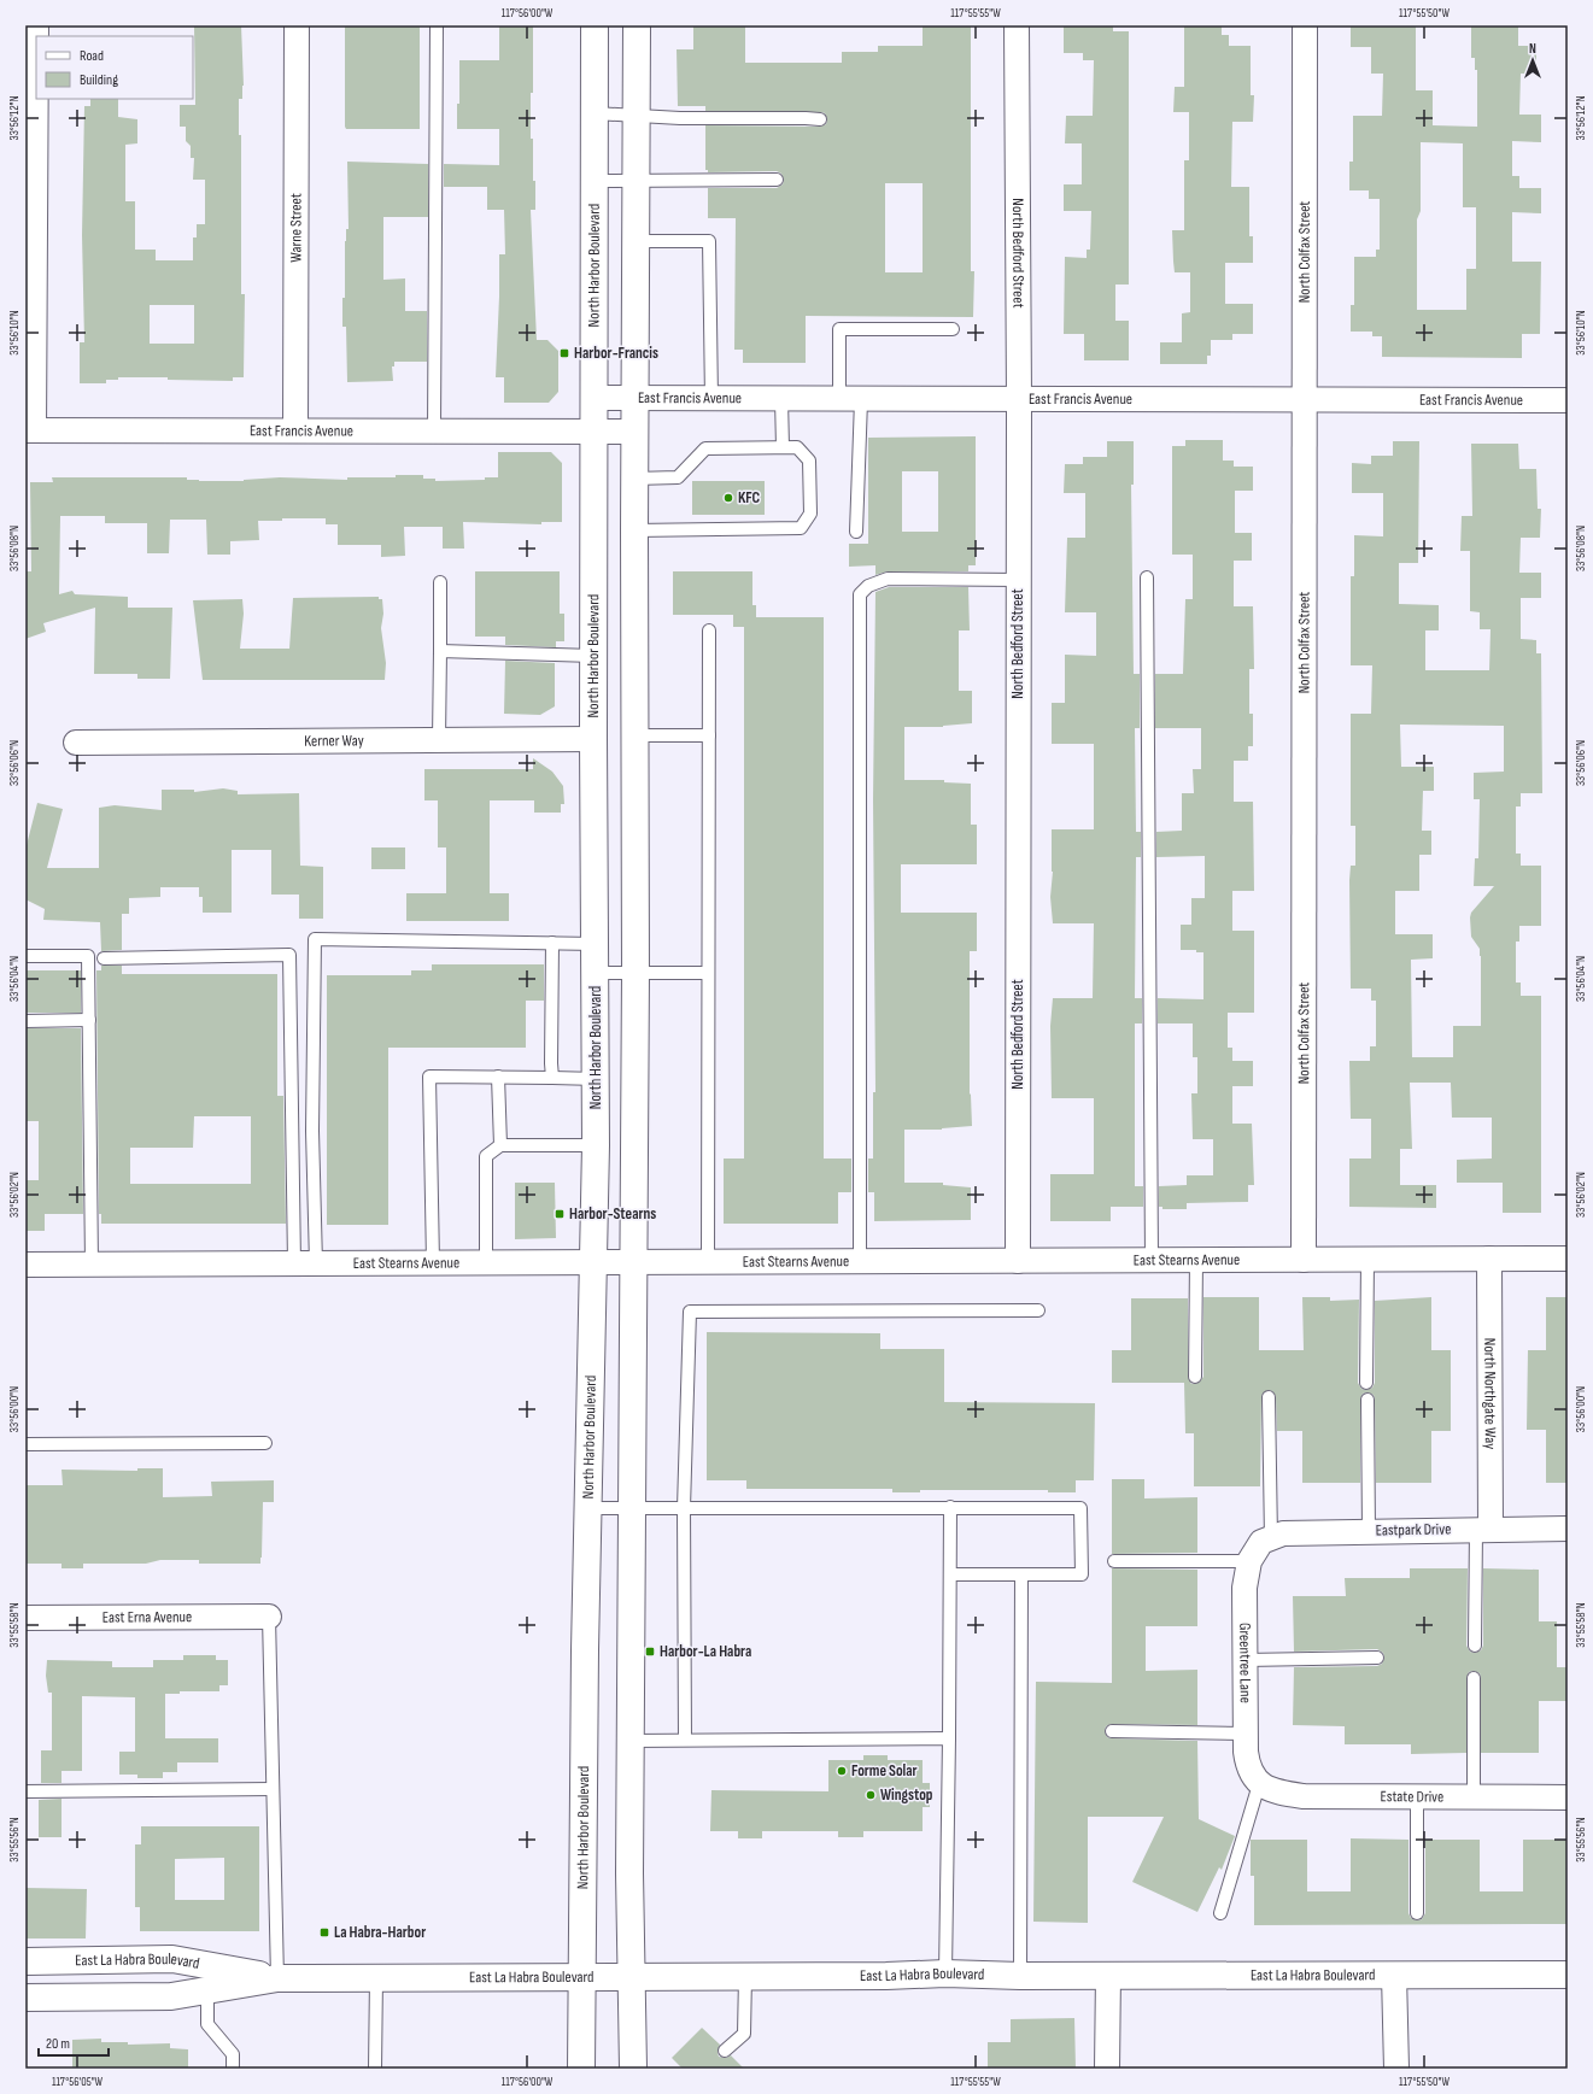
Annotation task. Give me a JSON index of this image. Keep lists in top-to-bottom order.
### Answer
{
  "streets": {
    "main road": ["North Harbor Boulevard", "East La Habra Boulevard"],
    "street": [
      "Warne Street",
      "North Colfax Street",
      "North Bedford Street",
      "East Francis Avenue",
      "Kerner Way",
      "East Stearns Avenue",
      "North Northgate Way",
      "Eastpark Drive",
      "East Erna Avenue",
      "Greentree Lane",
      "Estate Drive"
    ]
  },
  "crossings": [
    ["Warne Street", "East Francis Avenue"],
    ["North Colfax Street", "East Francis Avenue"],
    ["North Colfax Street", "East Stearns Avenue"],
    ["North Bedford Street", "East Francis Avenue"],
    ["North Bedford Street", "East Stearns Avenue"],
    ["North Harbor Boulevard", "East Francis Avenue"],
    ["North Harbor Boulevard", "Kerner Way"],
    ["North Harbor Boulevard", "East Stearns Avenue"],
    ["North Harbor Boulevard", "East La Habra Boulevard"],
    ["East Stearns Avenue", "North Northgate Way"],
    ["North Northgate Way", "Eastpark Drive"],
    ["Eastpark Drive", "Greentree Lane"],
    ["Greentree Lane", "Estate Drive"]
  ],
  "places": {
    "transit": [
      "Harbor-Francis",
      "Harbor-Stearns",
      "Harbor-La Habra",
      "La Habra-Harbor"
    ],
    "other": ["KFC", "Forme Solar", "Wingstop"]
  },
  "legend": ["Road", "Building"],
  "scale_bar": "20 m",
  "north": "top",
  "coordinates": [
    "117°56'00\"W",
    "117°55'55\"W",
    "117°55'50\"W",
    "33°56'12\"N",
    "33°56'10\"N",
    "33°56'08\"N",
    "33°56'06\"N",
    "33°56'04\"N",
    "33°56'02\"N",
    "33°56'00\"N",
    "33°55'58\"N",
    "33°55'56\"N",
    "117°56'05\"W"
  ]
}
